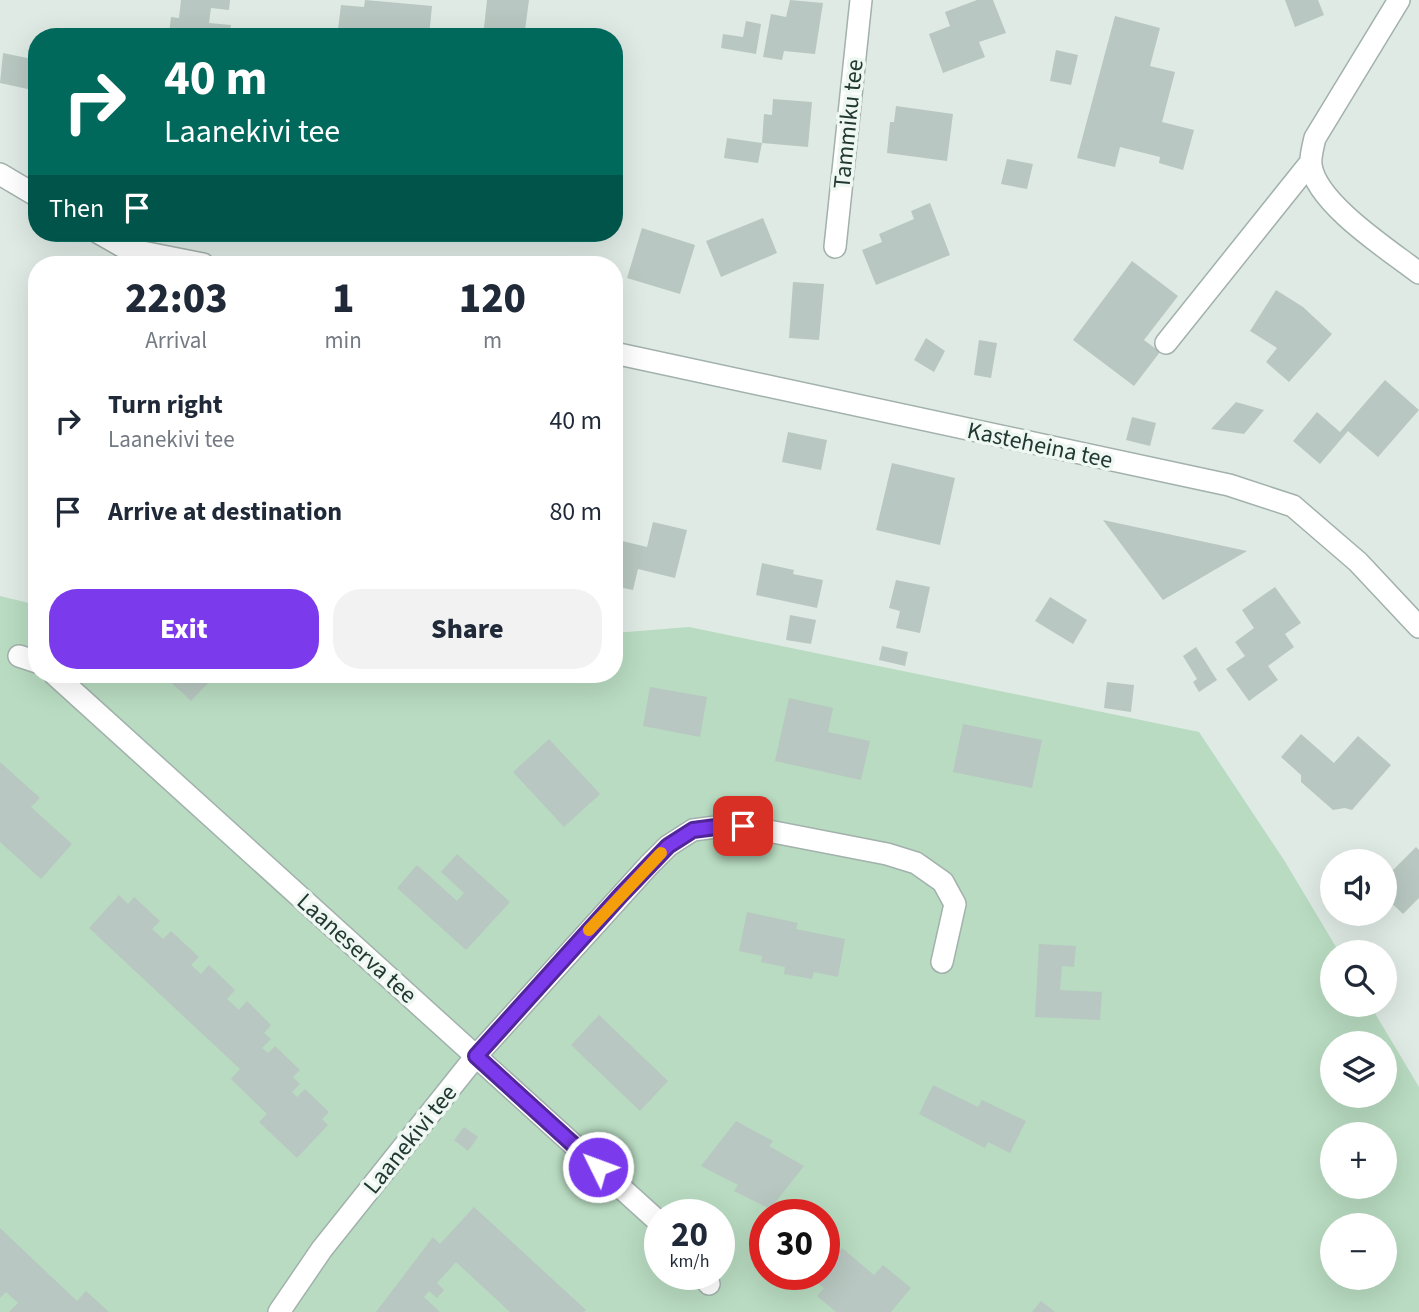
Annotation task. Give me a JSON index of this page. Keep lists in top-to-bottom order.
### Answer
{
  "streets": {
    "street": [
      "Tammiku tee",
      "Kasteheina tee",
      "Laaneserva tee",
      "Laanekivi tee"
    ]
  },
  "crossings": [
    ["Laaneserva tee", "Laanekivi tee"]
  ],
  "page": {
    "turn": ["40 m", "Laanekivi tee"],
    "then": "Then",
    "eta": [
      "22:03",
      "Arrival",
      "1",
      "min",
      "120",
      "m"
    ],
    "list": [
      {
        "name": "Turn right",
        "note": "Laanekivi tee",
        "value": "40 m"
      },
      {
        "name": "Arrive at destination",
        "value": "80 m"
      }
    ],
    "buttons": ["Exit", "Share"],
    "map_buttons": ["+", "−"],
    "speed": "20 km/h",
    "limit": "30"
  }
}
